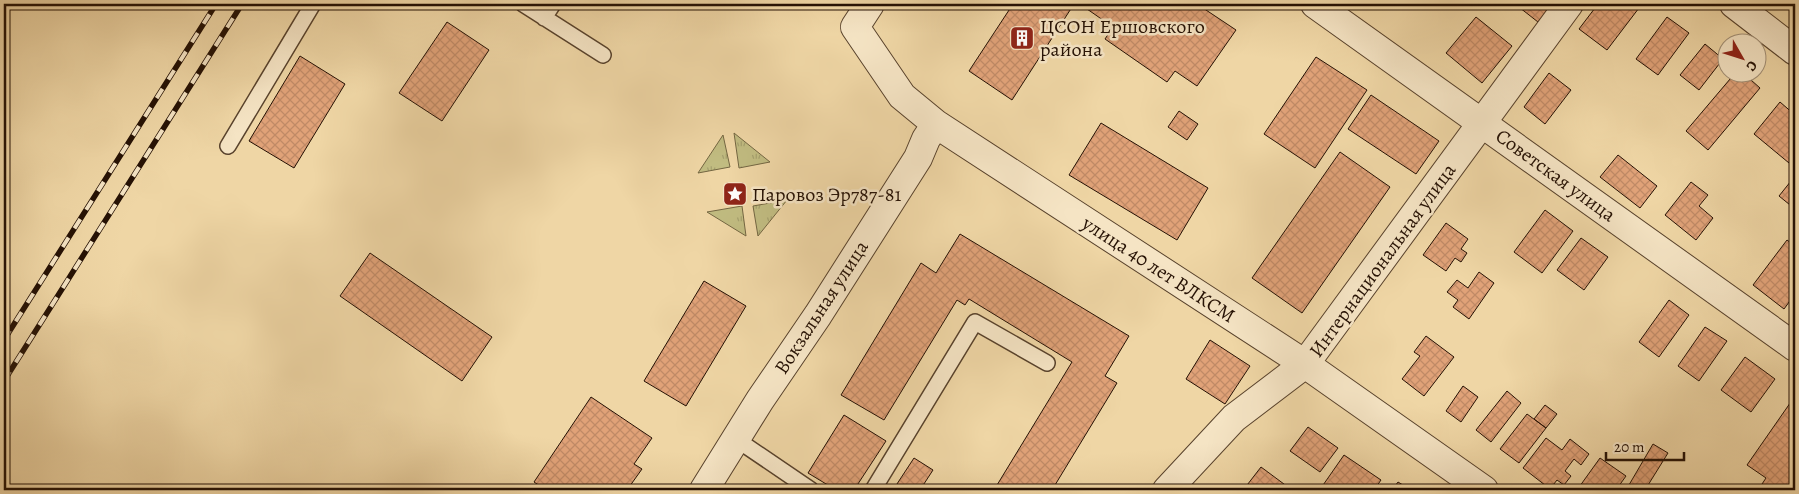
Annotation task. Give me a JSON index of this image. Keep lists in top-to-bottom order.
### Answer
{
  "streets": {
    "street": [
      "Советская улица",
      "Интернациональная улица",
      "улица 40 лет ВЛКСМ",
      "Вокзальная улица"
    ]
  },
  "crossings": [
    ["Советская улица", "Интернациональная улица"],
    ["Интернациональная улица", "улица 40 лет ВЛКСМ"],
    ["улица 40 лет ВЛКСМ", "Вокзальная улица"]
  ],
  "places": {
    "building": ["ЦСОН Ершовского района"],
    "place": ["Паровоз Эр787-81"]
  },
  "scale_bar": "20 m",
  "north": "bottom right"
}
